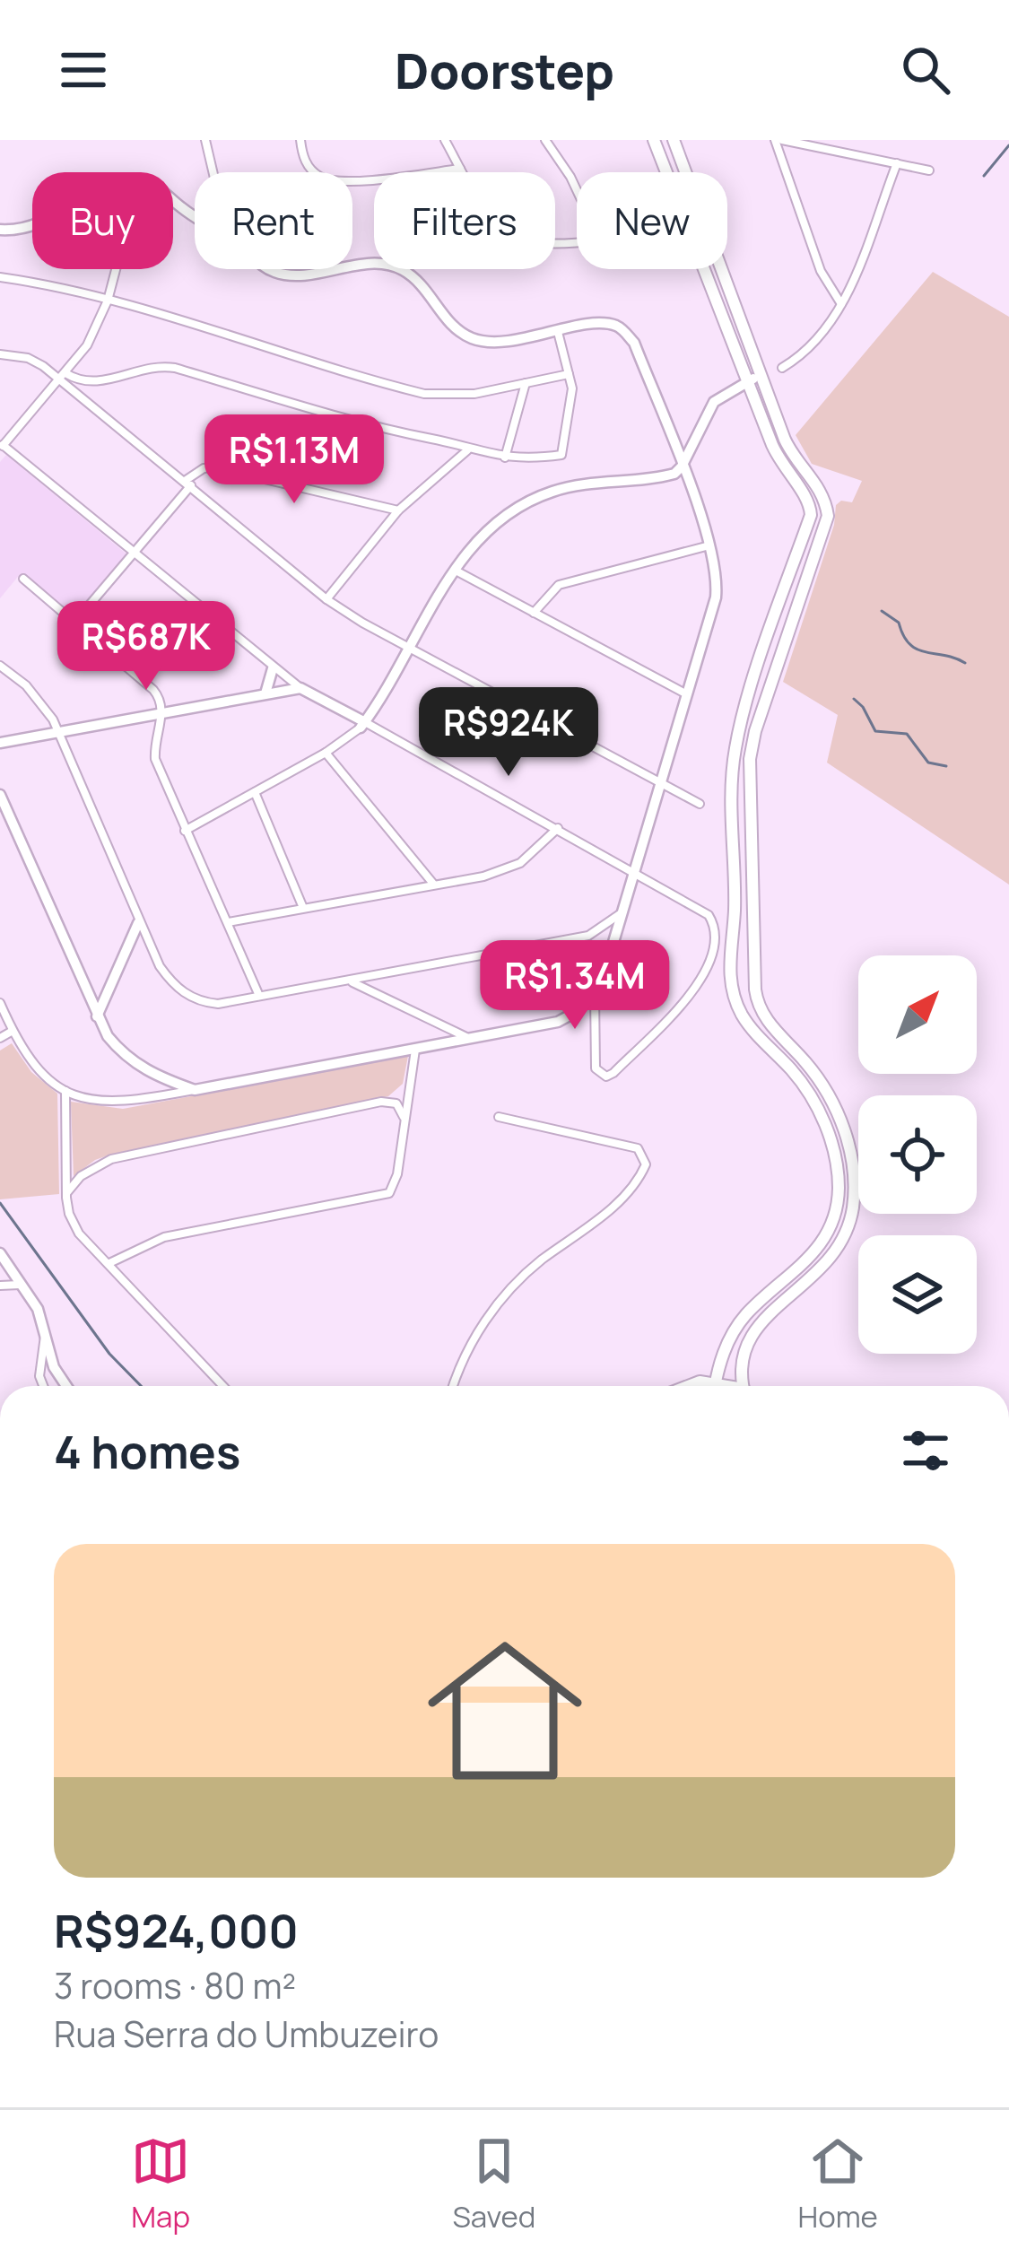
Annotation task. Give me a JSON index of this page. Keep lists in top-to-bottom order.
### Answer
{
  "north": "top right",
  "page": {
    "header": "Doorstep",
    "chip": [
      "Buy",
      "Rent",
      "Filters",
      "New"
    ],
    "price": [
      "R$1.13M",
      "R$687K",
      "R$924K",
      "R$1.34M"
    ],
    "heading": "4 homes",
    "list": [
      {
        "name": "R$924,000",
        "note": "3 rooms · 80 m² · Rua Serra do Umbuzeiro"
      }
    ],
    "tabs": ["Map", "Saved", "Home"]
  }
}
